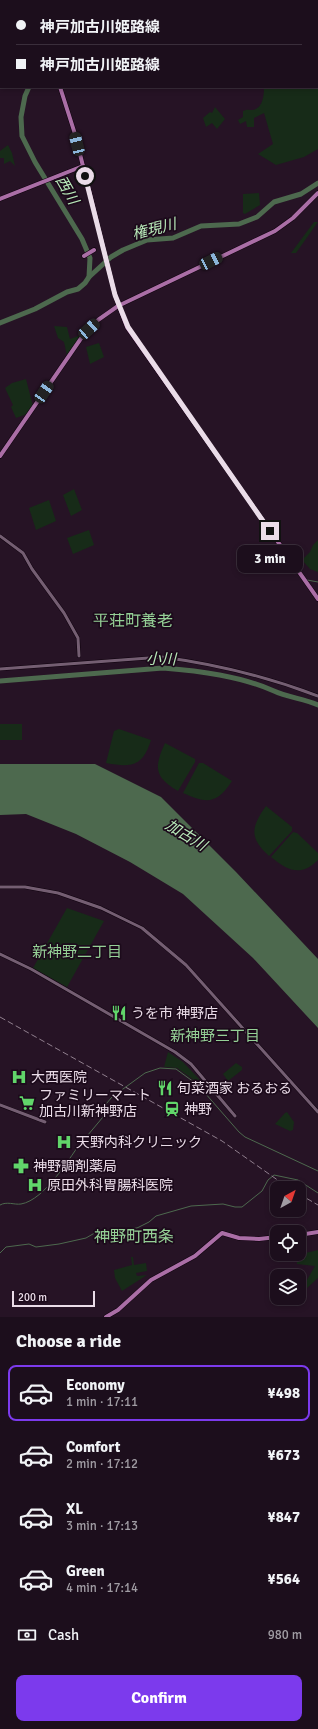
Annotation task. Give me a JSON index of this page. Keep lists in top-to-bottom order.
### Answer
{
  "districts": [
    "平荘町養老",
    "新神野二丁目",
    "新神野三丁目",
    "神野町西条"
  ],
  "water": [
    "西川",
    "権現川",
    "小川",
    "加古川"
  ],
  "places": {
    "restaurant": ["うを市 神野店", "旬菜酒家 おるおる"],
    "hospital": ["大西医院", "天野内科クリニック", "原田外科胃腸科医院"],
    "supermarket": ["ファミリーマート 加古川新神野店"],
    "station": ["神野"],
    "pharmacy": ["神野調剤薬局"]
  },
  "scale_bar": "200 m",
  "north": "top right",
  "page": {
    "banner": ["神戸加古川姫路線", "神戸加古川姫路線"],
    "bubble": "3 min",
    "scale": "200 m",
    "heading": "Choose a ride",
    "list": [
      {
        "name": "Economy",
        "note": "1 min · 17:11",
        "value": "¥498"
      },
      {
        "name": "Comfort",
        "note": "2 min · 17:12",
        "value": "¥673"
      },
      {
        "name": "XL",
        "note": "3 min · 17:13",
        "value": "¥847"
      },
      {
        "name": "Green",
        "note": "4 min · 17:14",
        "value": "¥564"
      }
    ],
    "pay": ["Cash", "980 m"],
    "buttons": "Confirm"
  }
}
